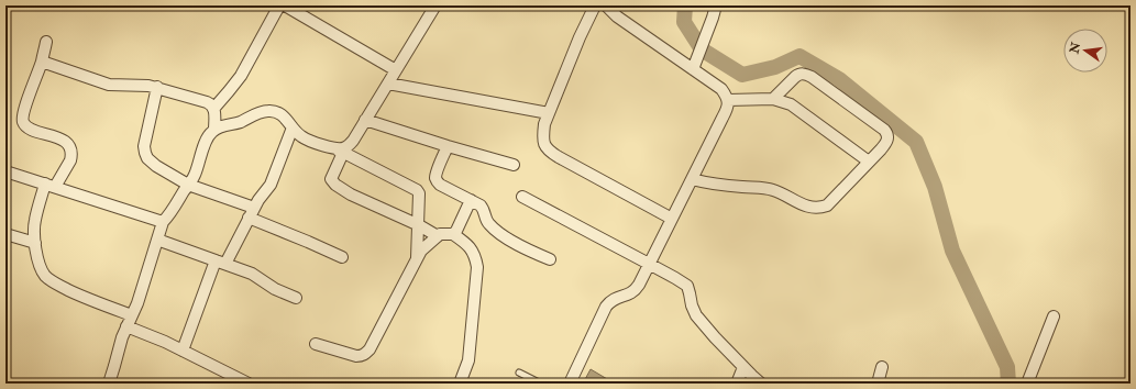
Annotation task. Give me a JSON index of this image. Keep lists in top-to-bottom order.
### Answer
{
  "north": "left"
}
